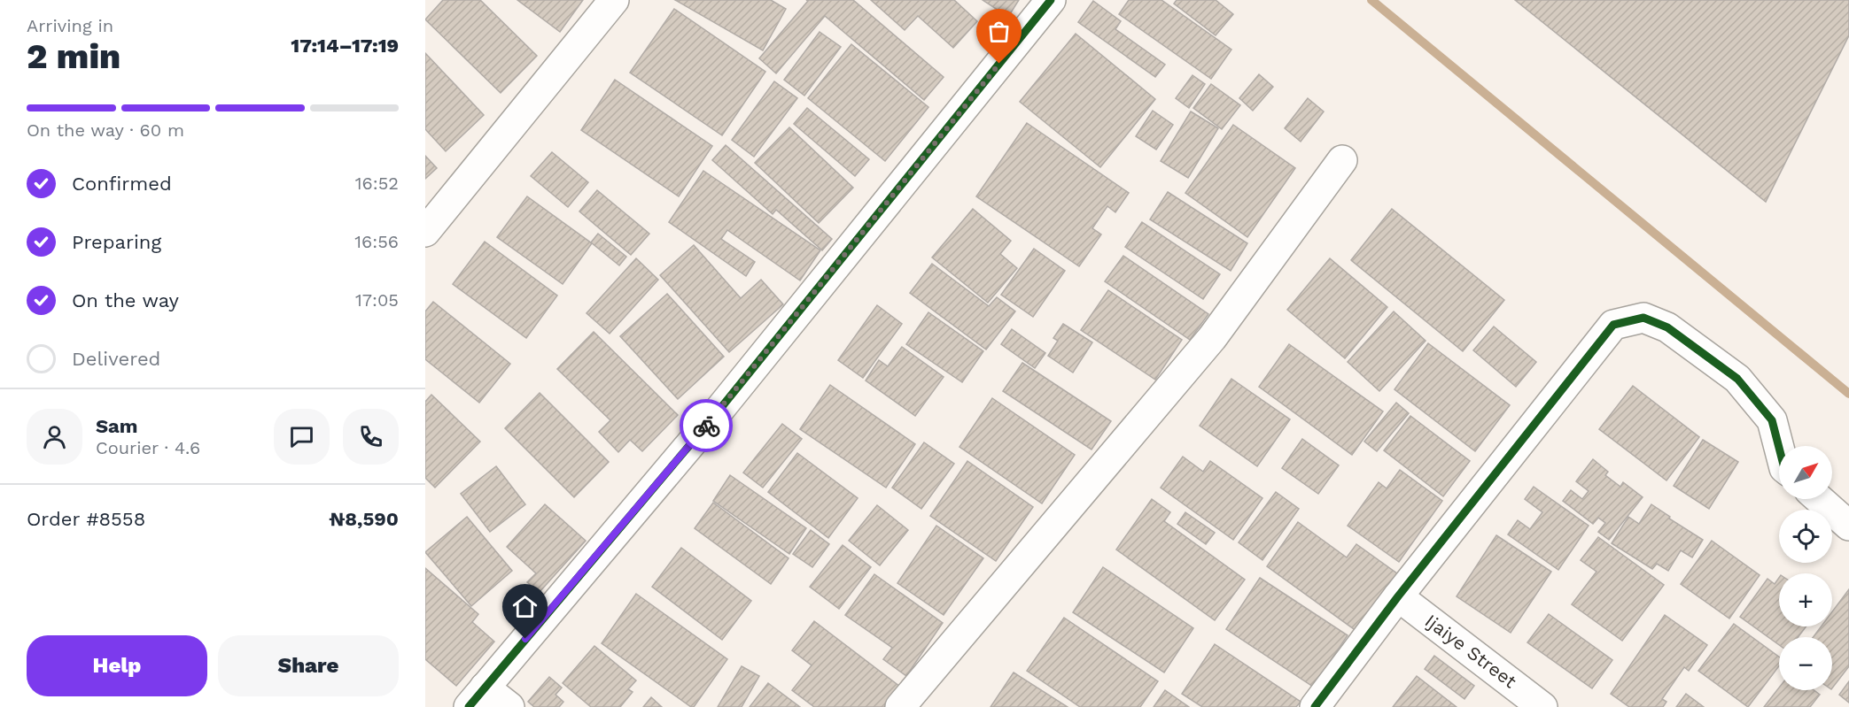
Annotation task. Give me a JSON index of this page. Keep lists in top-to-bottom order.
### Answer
{
  "streets": {
    "street": ["Ijaiye Street"]
  },
  "north": "top right",
  "page": {
    "heading": ["2 min", "Arriving in", "17:14–17:19"],
    "panel": [
      "Sam",
      "Courier · 4.6",
      "Order #8558",
      "₦8,590"
    ],
    "bar": "On the way · 60 m",
    "list": [
      ["Confirmed", "16:52"],
      ["Preparing", "16:56"],
      ["On the way", "17:05"],
      "Delivered"
    ],
    "map_buttons": ["+", "−"],
    "buttons": ["Help", "Share"]
  }
}
